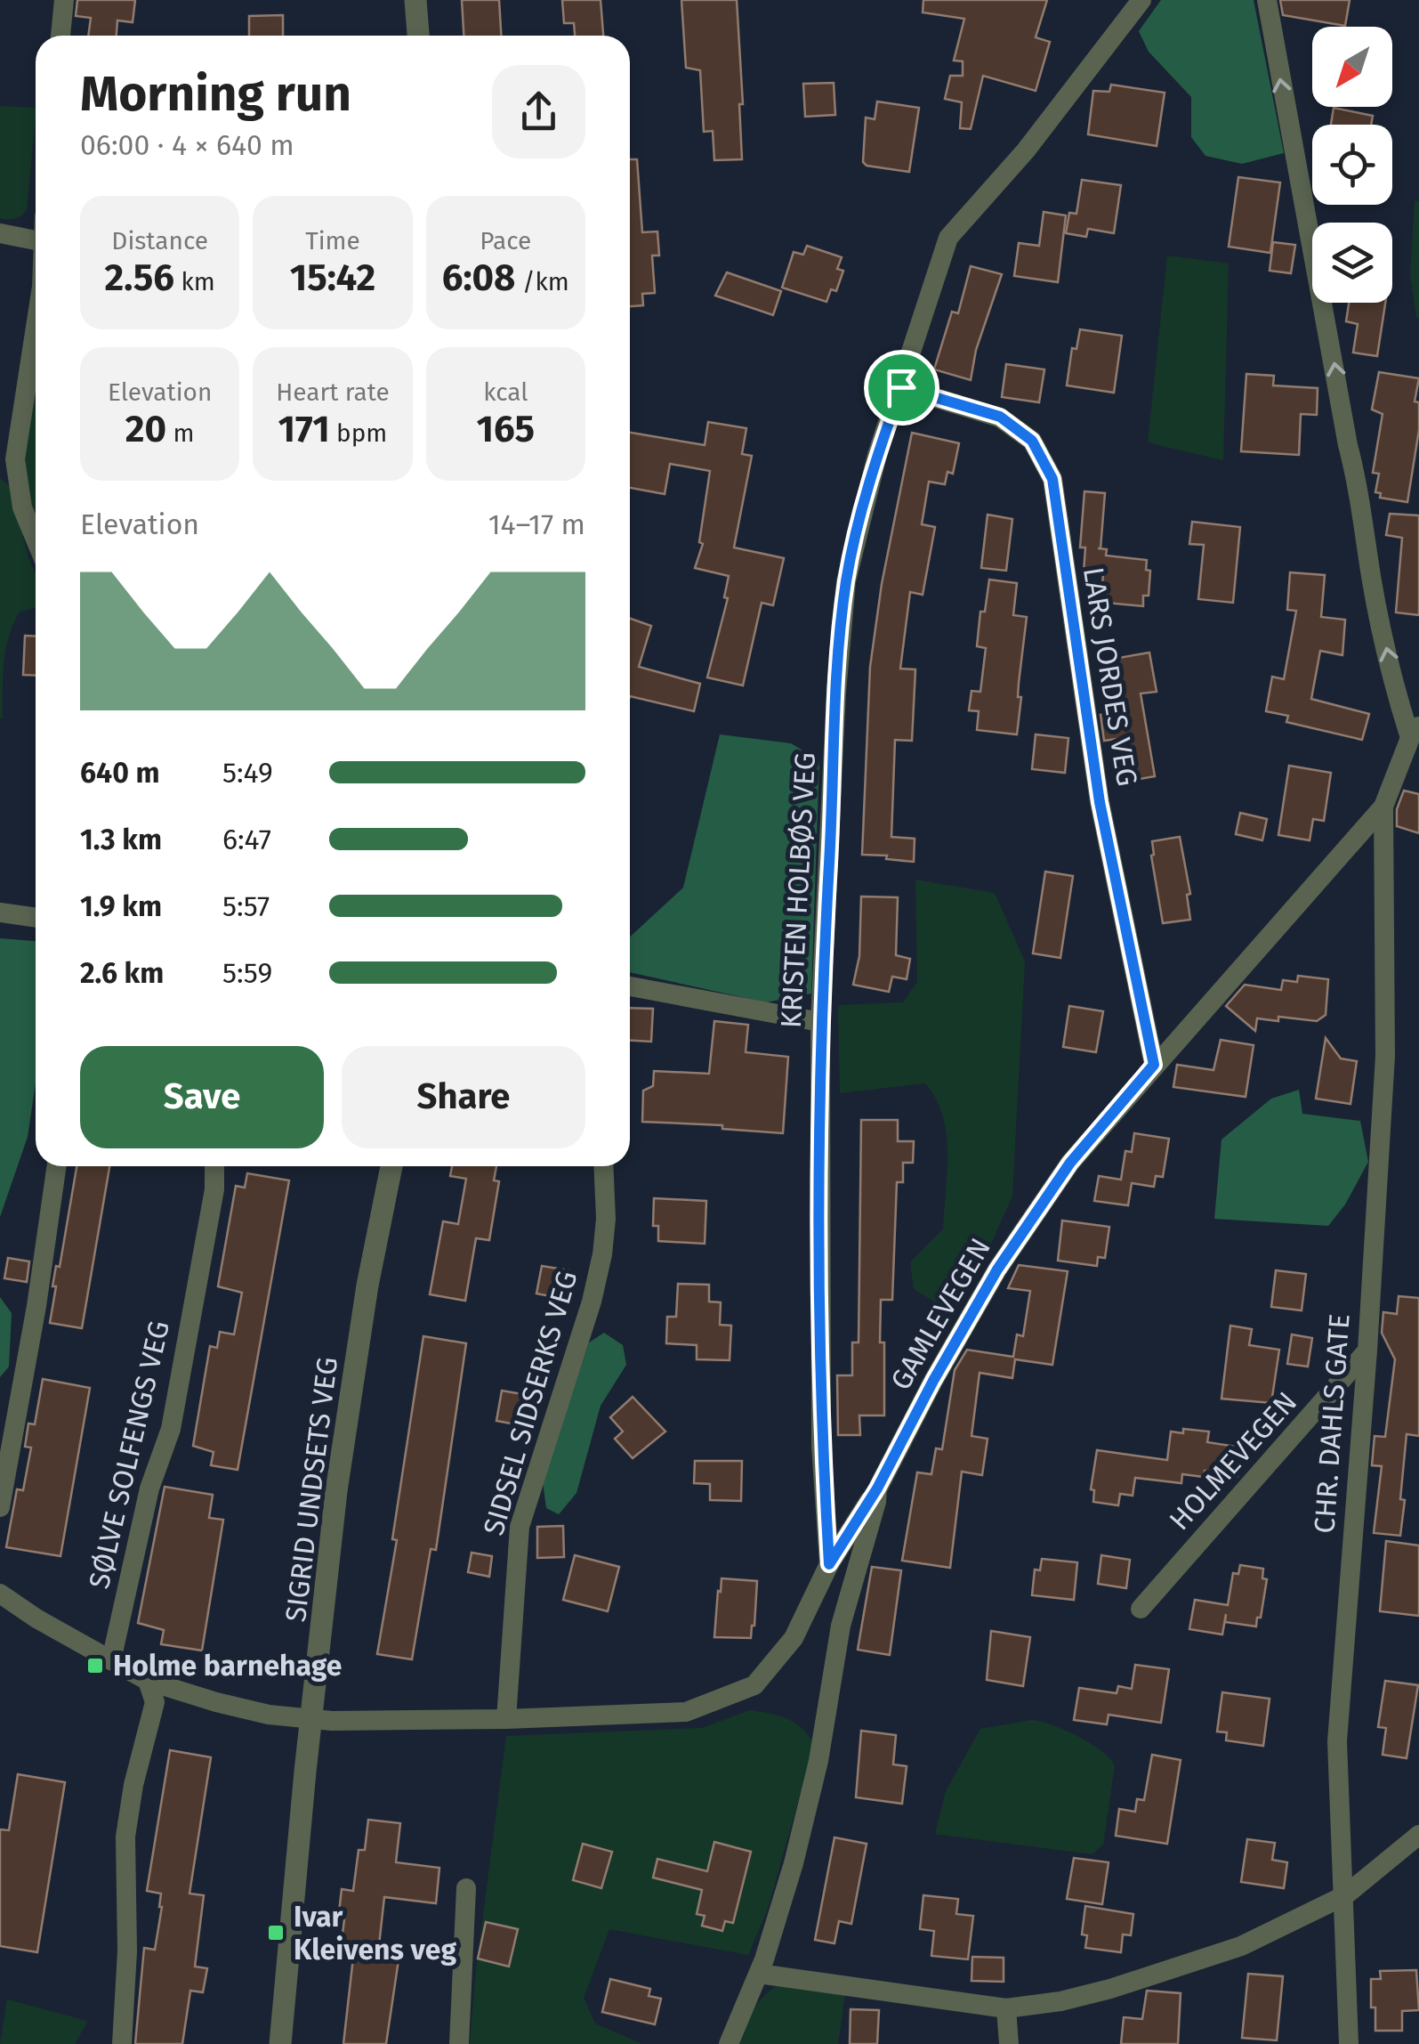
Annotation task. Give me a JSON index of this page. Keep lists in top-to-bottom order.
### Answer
{
  "streets": {
    "street": [
      "LARS JORDES VEG",
      "KRISTEN HOLBØS VEG",
      "GAMLEVEGEN",
      "SIDSEL SIDSERKS VEG",
      "CHR. DAHLS GATE",
      "SØLVE SOLFENGS VEG",
      "HOLMEVEGEN",
      "SIGRID UNDSETS VEG"
    ]
  },
  "crossings": [
    ["LARS JORDES VEG", "KRISTEN HOLBØS VEG"],
    ["LARS JORDES VEG", "GAMLEVEGEN"],
    ["GAMLEVEGEN", "CHR. DAHLS GATE"],
    ["CHR. DAHLS GATE", "HOLMEVEGEN"]
  ],
  "places": {
    "transit": ["Holme barnehage", "Ivar Kleivens veg"]
  },
  "north": "bottom left",
  "page": {
    "heading": ["Morning run", "06:00 · 4 × 640 m"],
    "stats": [
      ["Distance", "2.56 km"],
      ["Time", "15:42"],
      ["Pace", "6:08 /km"],
      ["Elevation", "20 m"],
      ["Heart rate", "171 bpm"],
      ["kcal", "165"]
    ],
    "chart": ["Elevation", "14–17 m"],
    "list": [
      {
        "name": "640 m",
        "note": "5:49"
      },
      {
        "name": "1.3 km",
        "note": "6:47"
      },
      {
        "name": "1.9 km",
        "note": "5:57"
      },
      {
        "name": "2.6 km",
        "note": "5:59"
      }
    ],
    "buttons": ["Save", "Share"]
  }
}
